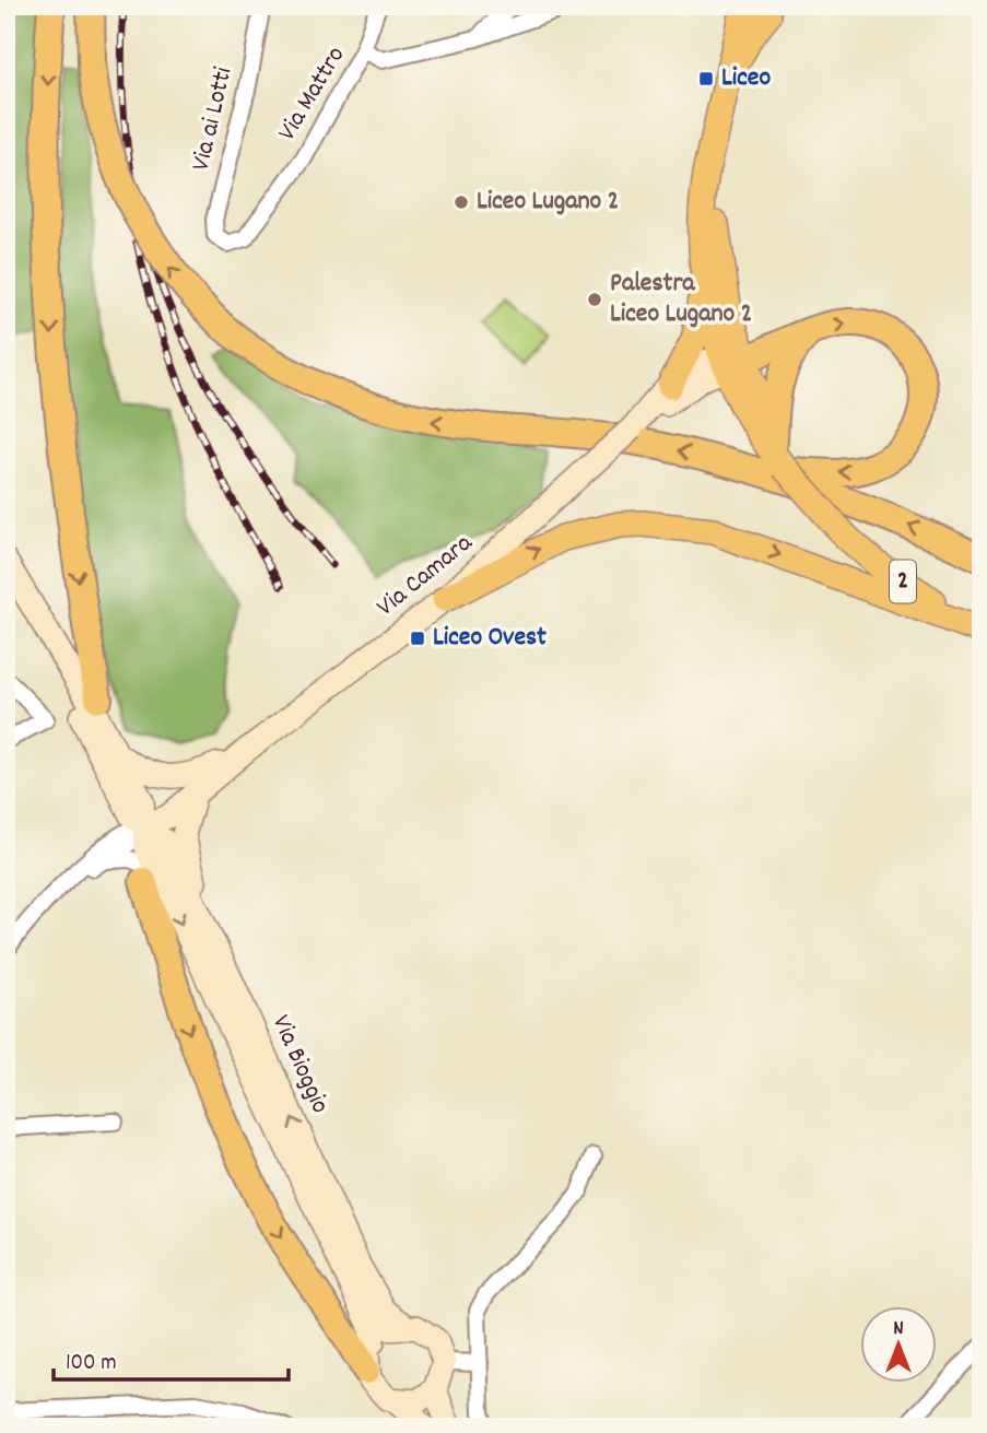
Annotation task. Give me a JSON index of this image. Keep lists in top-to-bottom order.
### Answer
{
  "streets": {
    "main road": ["Via Camara", "2", "Via Bioggio"],
    "street": ["Via Mattro", "Via ai Lotti"]
  },
  "crossings": [
    ["Via Mattro", "Via ai Lotti"],
    ["Via Camara", "2"],
    ["Via Camara", "Via Bioggio"]
  ],
  "places": {
    "transit": ["Liceo", "Liceo Ovest"],
    "other": ["Liceo Lugano 2", "Palestra Liceo Lugano 2"]
  },
  "scale_bar": "100 m",
  "north": "top"
}
